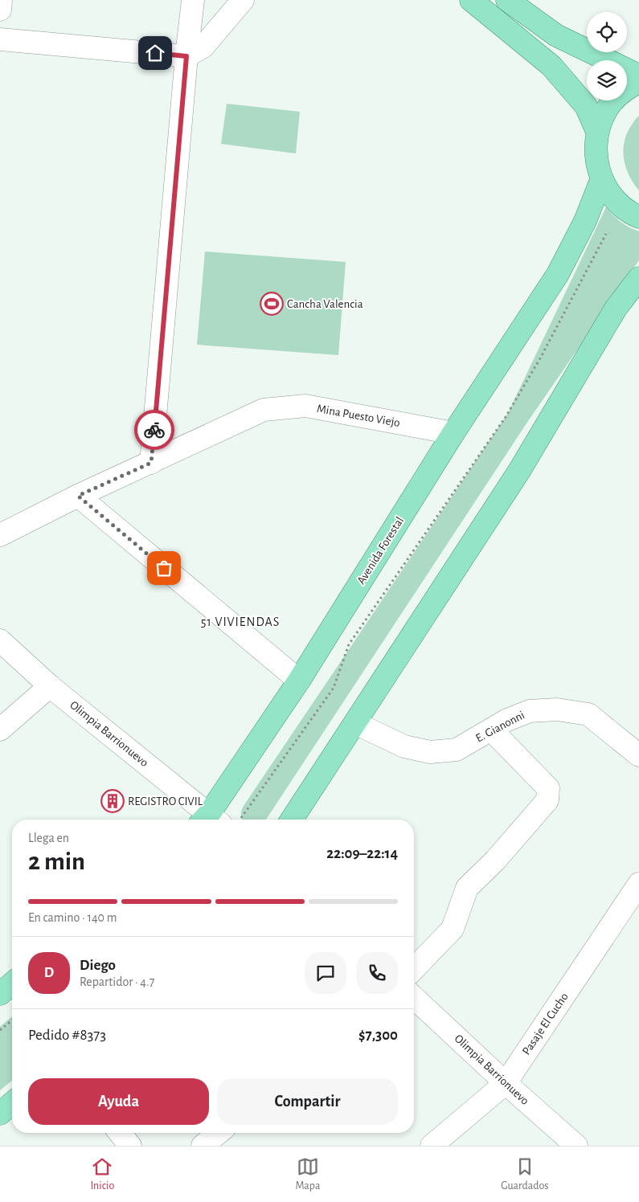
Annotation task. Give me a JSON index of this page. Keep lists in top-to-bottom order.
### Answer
{
  "streets": {
    "main road": ["Avenida Forestal"],
    "street": [
      "Mina Puesto Viejo",
      "E. Gianonni",
      "Olimpia Barrionuevo",
      "Pasaje El Cucho"
    ]
  },
  "crossings": [
    ["Mina Puesto Viejo", "Avenida Forestal"],
    ["Olimpia Barrionuevo", "Pasaje El Cucho"]
  ],
  "districts": ["51 VIVIENDAS"],
  "places": {
    "sports": ["Cancha Valencia"],
    "building": ["REGISTRO CIVIL"]
  },
  "page": {
    "heading": ["2 min", "Llega en", "22:09–22:14"],
    "panel": [
      "Diego",
      "Repartidor · 4.7",
      "Pedido #8373",
      "$7,300"
    ],
    "bar": "En camino · 140 m",
    "round": "D",
    "buttons": ["Ayuda", "Compartir"],
    "tabs": ["Inicio", "Mapa", "Guardados"]
  }
}
